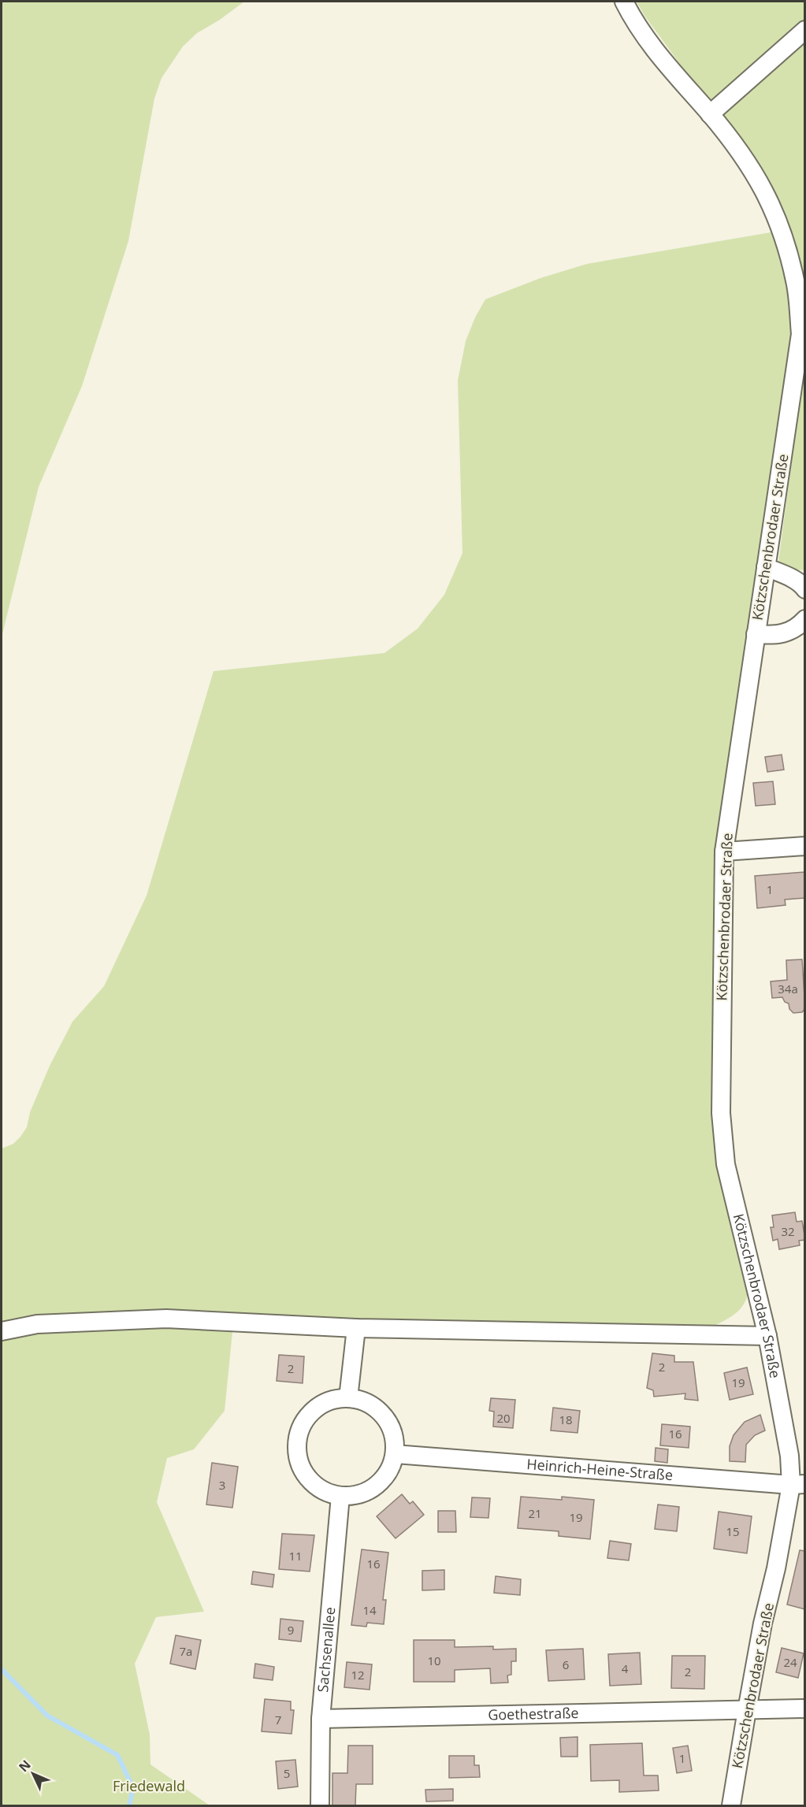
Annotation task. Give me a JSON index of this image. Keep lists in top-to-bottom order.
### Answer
{
  "streets": {
    "street": [
      "Kötzschenbrodaer Straße",
      "Heinrich-Heine-Straße",
      "Sachsenallee",
      "Goethestraße"
    ]
  },
  "crossings": [
    ["Kötzschenbrodaer Straße", "Heinrich-Heine-Straße"],
    ["Kötzschenbrodaer Straße", "Goethestraße"],
    ["Heinrich-Heine-Straße", "Sachsenallee"],
    ["Sachsenallee", "Goethestraße"]
  ],
  "parks": ["Friedewald"],
  "house_numbers": [
    "1",
    "34a",
    "32",
    "2",
    "2",
    "19",
    "20",
    "18",
    "16",
    "3",
    "21",
    "19",
    "15",
    "11",
    "16",
    "14",
    "9",
    "7a",
    "10",
    "24",
    "6",
    "4",
    "2",
    "12",
    "7",
    "1",
    "5"
  ],
  "north": "top left"
}
